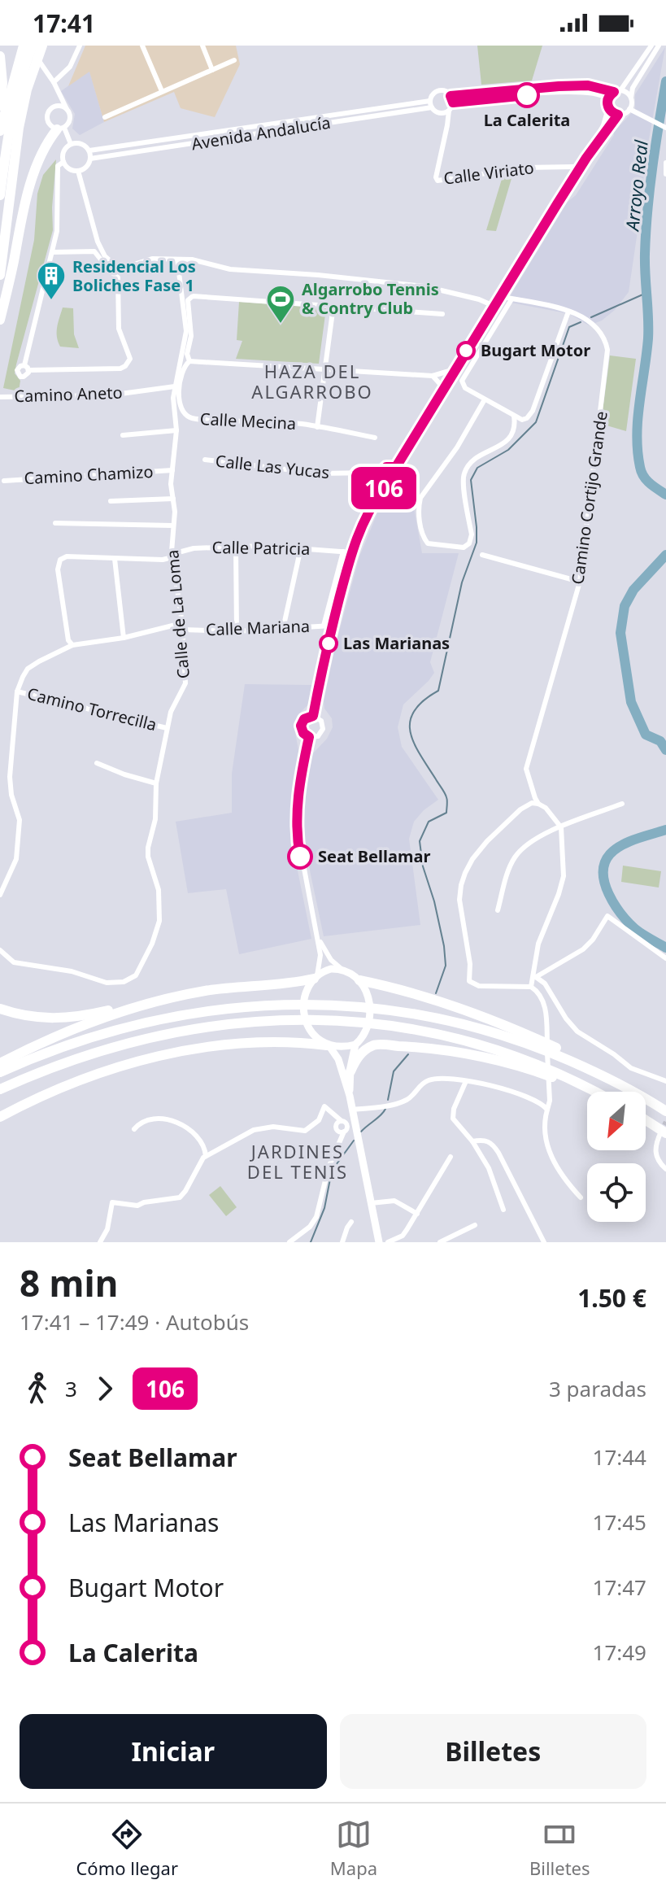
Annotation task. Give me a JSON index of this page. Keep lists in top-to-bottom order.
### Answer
{
  "streets": {
    "street": [
      "Avenida Andalucía",
      "Calle Viriato",
      "Camino Aneto",
      "Calle Mecina",
      "Calle Las Yucas",
      "Camino Chamizo",
      "Camino Cortijo Grande",
      "Calle Patricia",
      "Calle de La Loma",
      "Calle Mariana",
      "Camino Torrecilla"
    ]
  },
  "crossings": [
    ["Avenida Andalucía", "Calle Viriato"],
    ["Camino Aneto", "Calle de La Loma"],
    ["Camino Chamizo", "Calle de La Loma"],
    ["Calle Patricia", "Calle de La Loma"],
    ["Calle Patricia", "Calle Mariana"],
    ["Calle de La Loma", "Calle Mariana"],
    ["Calle de La Loma", "Camino Torrecilla"],
    ["Calle Mariana", "Camino Torrecilla"]
  ],
  "districts": ["HAZA DEL ALGARROBO", "JARDINES DEL TENIS"],
  "water": ["Arroyo Real"],
  "places": {
    "other": [
      "La Calerita",
      "Bugart Motor",
      "Las Marianas",
      "Seat Bellamar"
    ],
    "building": ["Residencial Los Boliches Fase 1"],
    "sports": ["Algarrobo Tennis & Contry Club"]
  },
  "lines": ["bus line 106"],
  "north": "bottom left",
  "page": {
    "status": "17:41",
    "on_map": "106",
    "heading": ["8 min", "17:41 – 17:49 · Autobús", "1.50 €"],
    "legs": ["3", "106", "3 paradas"],
    "list": [
      {
        "name": "Seat Bellamar",
        "value": "17:44"
      },
      {
        "name": "Las Marianas",
        "value": "17:45"
      },
      {
        "name": "Bugart Motor",
        "value": "17:47"
      },
      {
        "name": "La Calerita",
        "value": "17:49"
      }
    ],
    "buttons": ["Iniciar", "Billetes"],
    "tabs": ["Cómo llegar", "Mapa", "Billetes"]
  }
}
